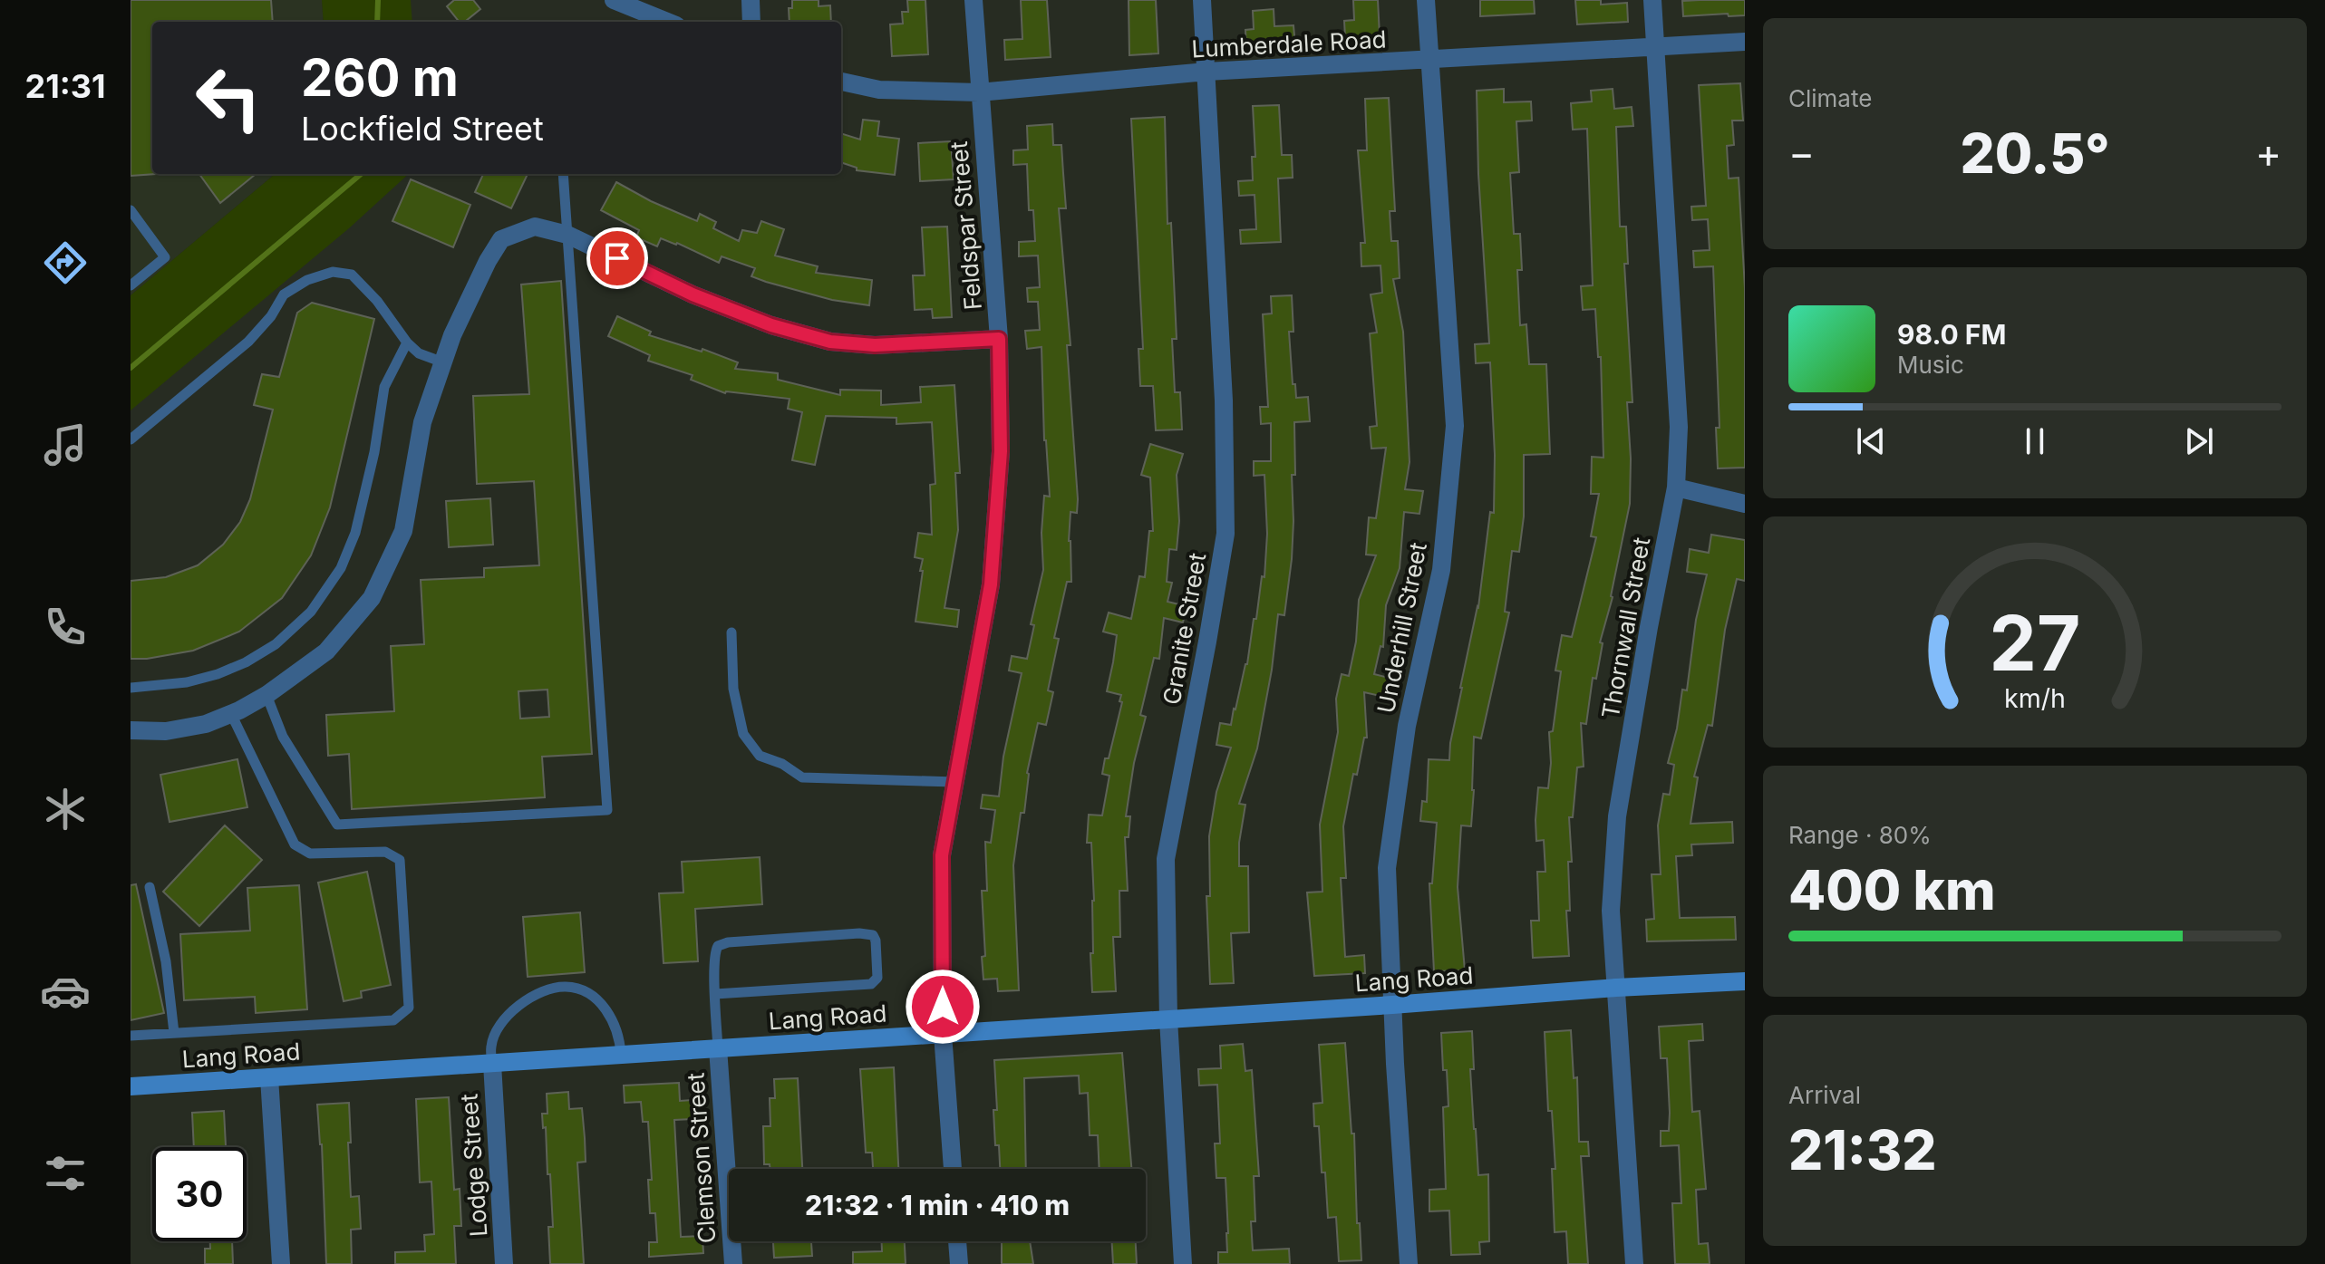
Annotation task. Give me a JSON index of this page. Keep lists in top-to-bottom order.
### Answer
{
  "streets": {
    "street": [
      "Lumberdale Road",
      "Feldspar Street",
      "Underhill Street",
      "Thornwall Street",
      "Granite Street",
      "Lang Road",
      "Clemson Street",
      "Lodge Street"
    ]
  },
  "crossings": [
    ["Lumberdale Road", "Feldspar Street"],
    ["Lumberdale Road", "Underhill Street"],
    ["Lumberdale Road", "Thornwall Street"],
    ["Lumberdale Road", "Granite Street"],
    ["Feldspar Street", "Lang Road"],
    ["Underhill Street", "Lang Road"],
    ["Thornwall Street", "Lang Road"],
    ["Granite Street", "Lang Road"],
    ["Lang Road", "Clemson Street"],
    ["Lang Road", "Lodge Street"]
  ],
  "page": {
    "tabs": "21:31",
    "tile": [
      "Climate",
      ["Range · 80%", "400 km"],
      ["Arrival", "21:32"]
    ],
    "turn": ["260 m", "Lockfield Street"],
    "heat": ["−", "20.5°", "+"],
    "song": ["98.0 FM", "Music"],
    "limit": "30",
    "trip": "21:32 · 1 min · 410 m",
    "gauge": ["27", "km/h"]
  }
}
